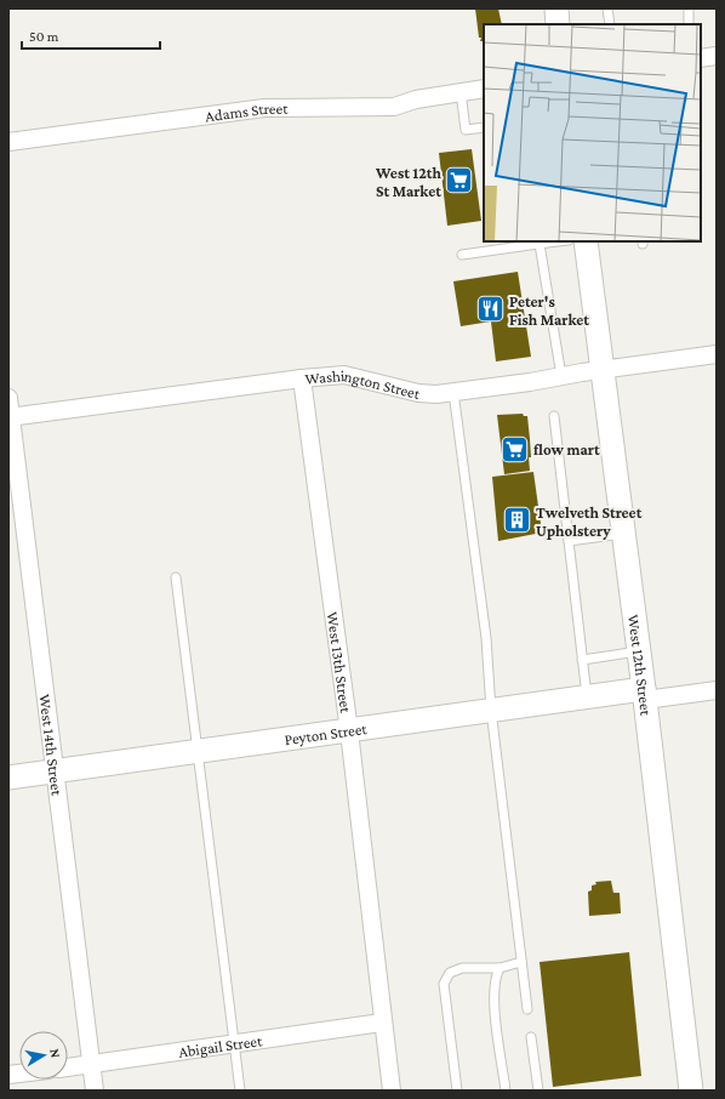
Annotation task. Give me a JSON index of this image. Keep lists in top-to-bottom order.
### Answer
{
  "streets": {
    "main road": ["West 12th Street", "Peyton Street"],
    "street": [
      "Adams Street",
      "Washington Street",
      "West 13th Street",
      "West 14th Street",
      "Abigail Street"
    ]
  },
  "crossings": [
    ["Washington Street", "West 13th Street"],
    ["Washington Street", "West 12th Street"],
    ["Washington Street", "West 14th Street"],
    ["West 13th Street", "Peyton Street"],
    ["West 13th Street", "Abigail Street"],
    ["West 12th Street", "Peyton Street"],
    ["Peyton Street", "West 14th Street"],
    ["West 14th Street", "Abigail Street"]
  ],
  "places": {
    "supermarket": ["West 12th St Market", "flow mart"],
    "restaurant": ["Peter's Fish Market"],
    "building": ["Twelveth Street Upholstery"]
  },
  "scale_bar": "50 m",
  "north": "right"
}
